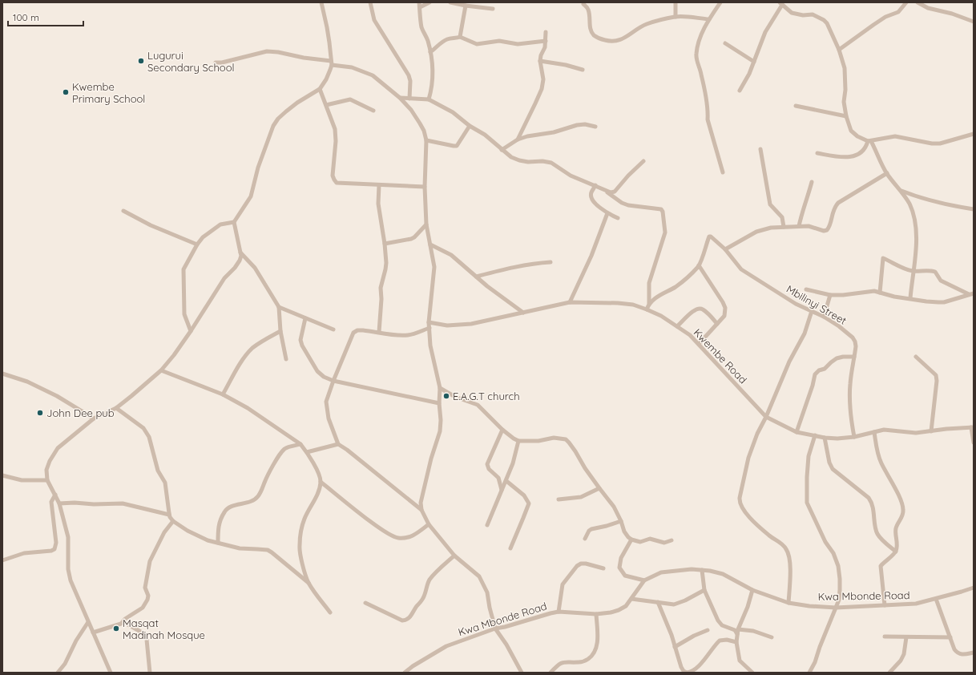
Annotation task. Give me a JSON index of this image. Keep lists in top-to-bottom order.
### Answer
{
  "streets": {
    "street": ["Mbilinyi Street", "Kwembe Road", "Kwa Mbonde Road"]
  },
  "crossings": [
    ["Mbilinyi Street", "Kwembe Road"]
  ],
  "places": [
    "Lugurui Secondary School",
    "Kwembe Primary School",
    "E.A.G.T church",
    "John Dee pub",
    "Masqat Madinah Mosque"
  ],
  "scale_bar": "100 m"
}
